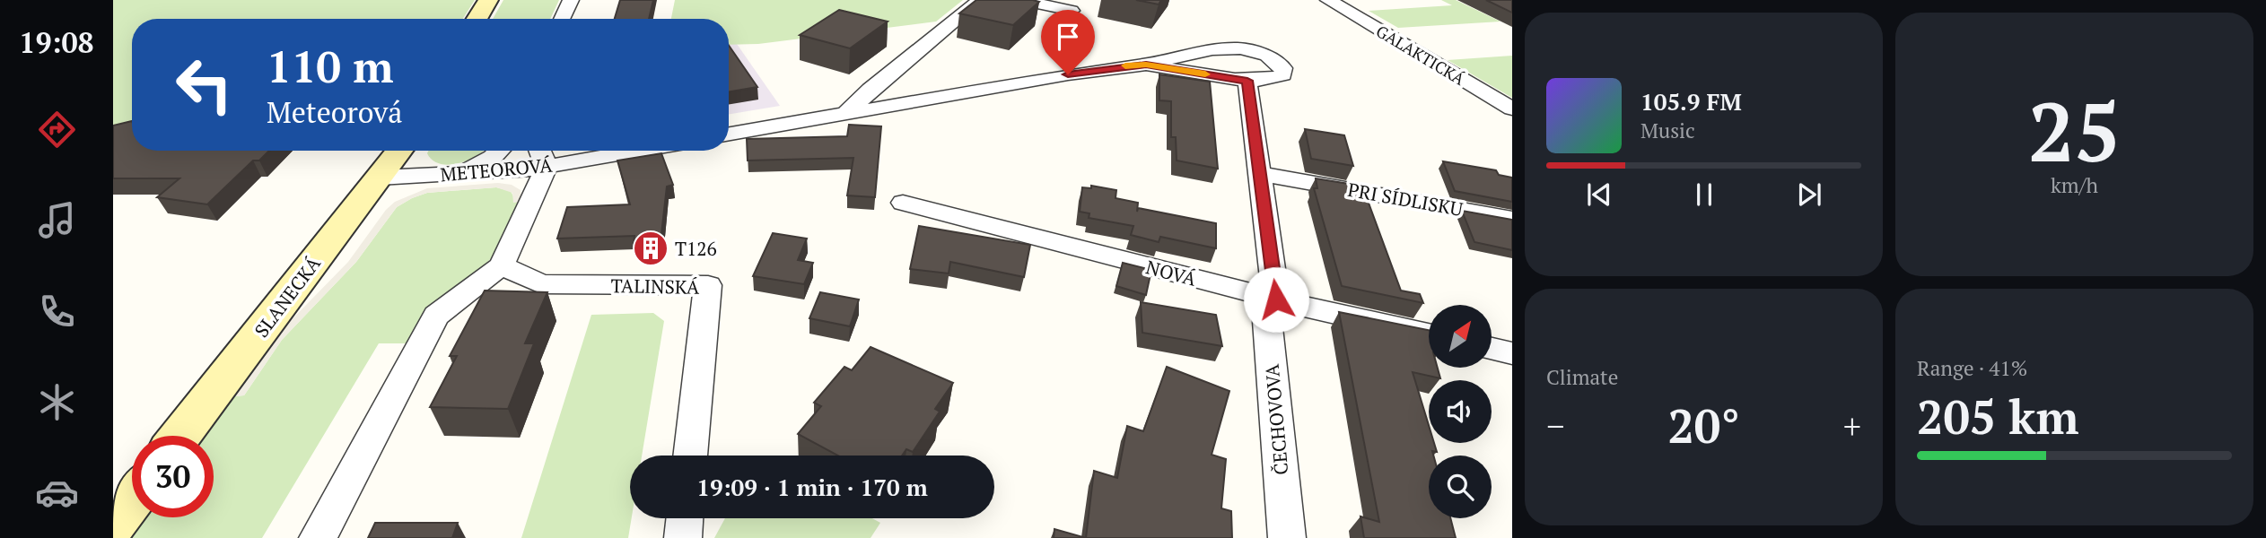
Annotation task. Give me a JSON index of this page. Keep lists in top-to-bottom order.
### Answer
{
  "streets": {
    "main road": ["SLANECKÁ"],
    "street": [
      "GALAKTICKÁ",
      "METEOROVÁ",
      "PRI SÍDLISKU",
      "NOVÁ",
      "TALINSKÁ",
      "ČECHOVOVA"
    ]
  },
  "crossings": [
    ["METEOROVÁ", "SLANECKÁ"],
    ["PRI SÍDLISKU", "ČECHOVOVA"],
    ["NOVÁ", "ČECHOVOVA"]
  ],
  "places": {
    "building": ["T126"]
  },
  "north": "top right",
  "page": {
    "tabs": "19:08",
    "tile": [
      ["25", "km/h"],
      "Climate",
      ["Range · 41%", "205 km"]
    ],
    "turn": ["110 m", "Meteorová"],
    "song": ["105.9 FM", "Music"],
    "heat": ["−", "20°", "+"],
    "limit": "30",
    "trip": "19:09 · 1 min · 170 m"
  }
}
